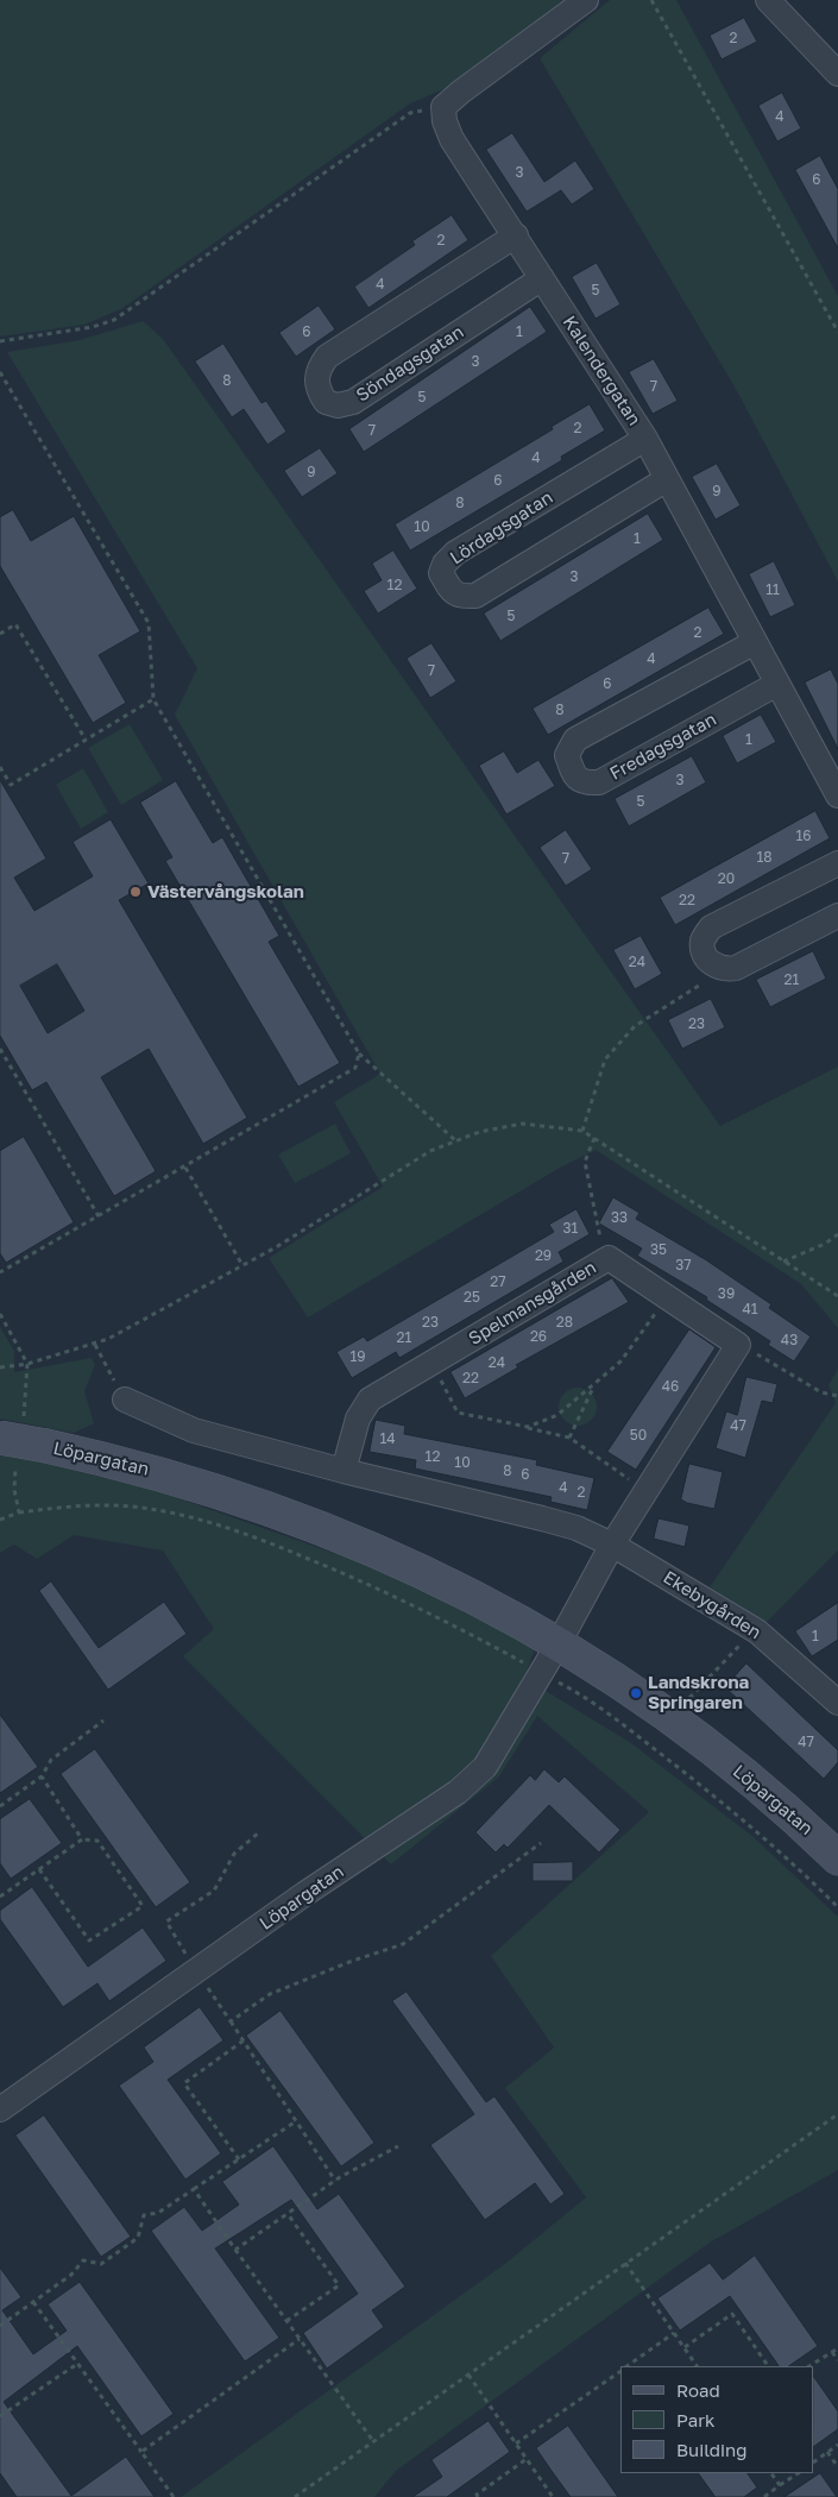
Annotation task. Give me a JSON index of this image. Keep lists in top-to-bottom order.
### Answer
{
  "streets": {
    "street": [
      "Söndagsgatan",
      "Kalendergatan",
      "Lördagsgatan",
      "Fredagsgatan",
      "Spelmansgården",
      "Löpargatan",
      "Ekebygården"
    ]
  },
  "crossings": [
    ["Söndagsgatan", "Kalendergatan"],
    ["Kalendergatan", "Lördagsgatan"],
    ["Kalendergatan", "Fredagsgatan"]
  ],
  "places": ["Västervångskolan", "Landskrona Springaren"],
  "house_numbers": [
    "2",
    "4",
    "3",
    "6",
    "2",
    "4",
    "5",
    "6",
    "1",
    "3",
    "8",
    "7",
    "5",
    "2",
    "7",
    "4",
    "9",
    "6",
    "9",
    "8",
    "10",
    "1",
    "3",
    "12",
    "11",
    "5",
    "2",
    "4",
    "7",
    "6",
    "8",
    "1",
    "3",
    "5",
    "16",
    "18",
    "7",
    "20",
    "22",
    "24",
    "21",
    "23",
    "33",
    "31",
    "35",
    "29",
    "37",
    "27",
    "39",
    "25",
    "41",
    "23",
    "28",
    "26",
    "21",
    "43",
    "19",
    "24",
    "22",
    "46",
    "47",
    "50",
    "14",
    "12",
    "10",
    "8",
    "6",
    "4",
    "2",
    "1",
    "47"
  ],
  "legend": ["Road", "Park", "Building"]
}
